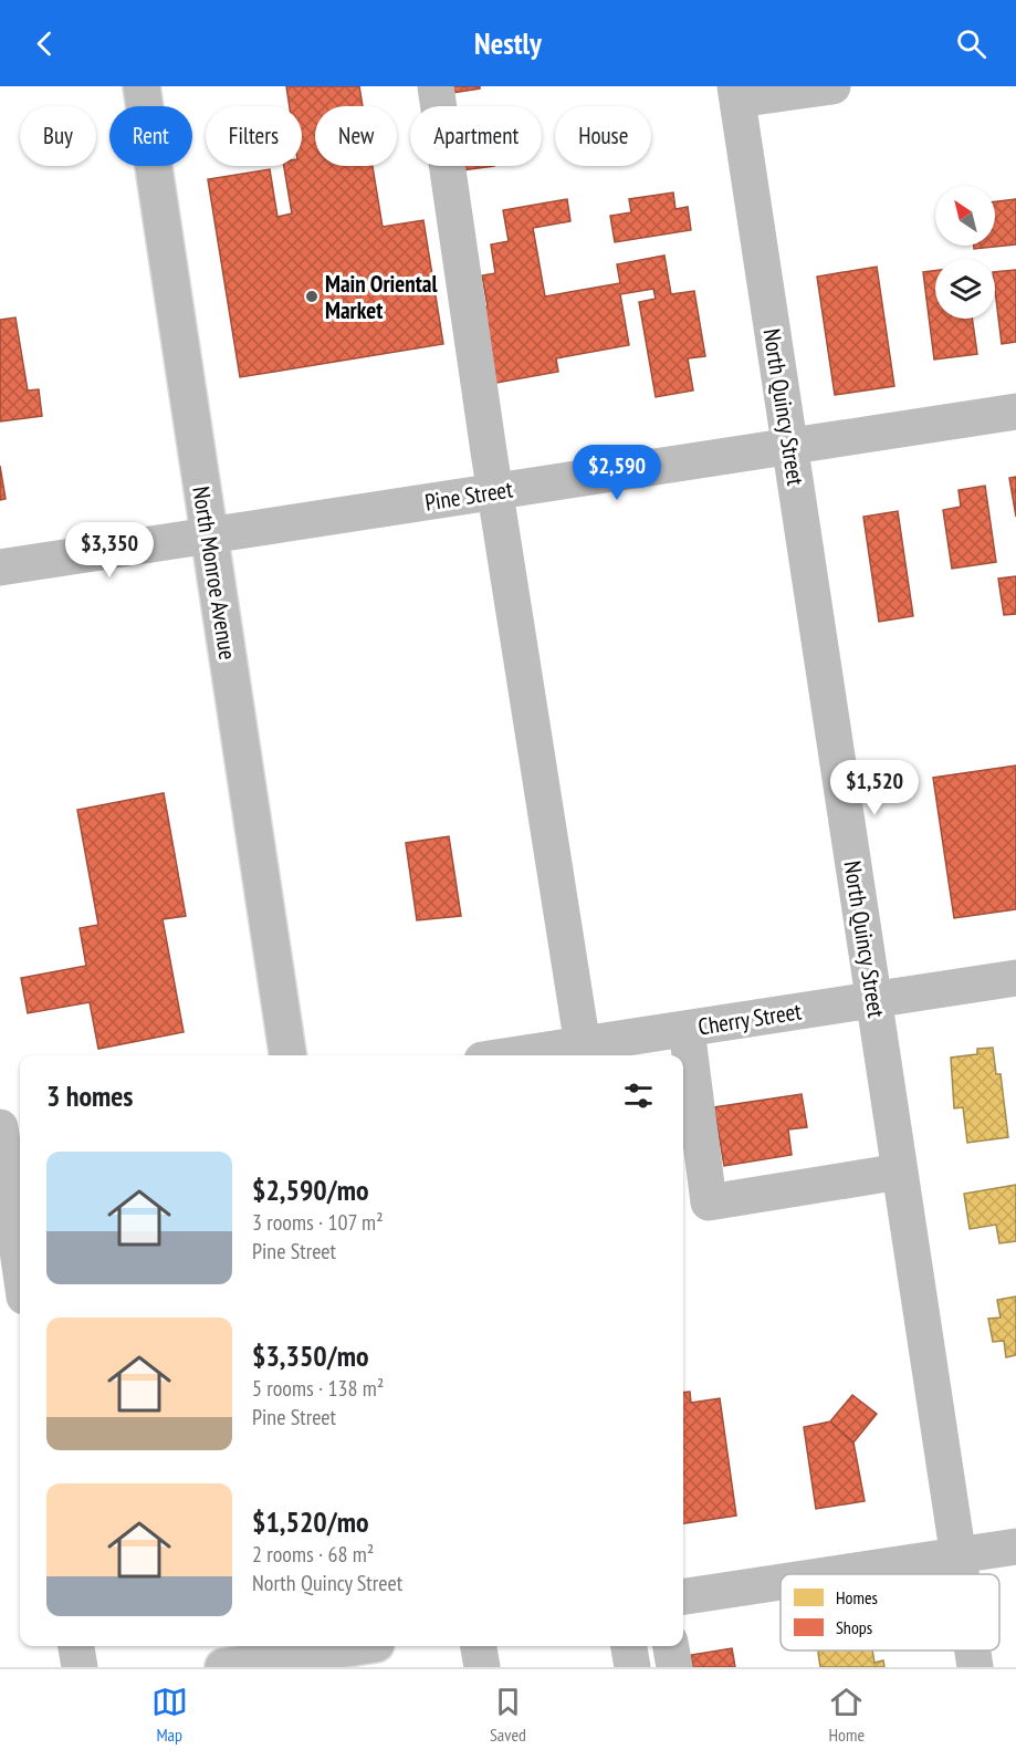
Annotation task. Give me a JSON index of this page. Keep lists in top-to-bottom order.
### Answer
{
  "streets": {
    "street": [
      "North Quincy Street",
      "Pine Street",
      "North Monroe Avenue",
      "Cherry Street"
    ]
  },
  "crossings": [
    ["North Quincy Street", "Pine Street"],
    ["North Quincy Street", "Cherry Street"],
    ["Pine Street", "North Monroe Avenue"]
  ],
  "places": ["Main Oriental Market"],
  "legend": ["Homes", "Shops"],
  "north": "top left",
  "page": {
    "header": "Nestly",
    "chip": [
      "Buy",
      "Rent",
      "Filters",
      "New",
      "Apartment",
      "House"
    ],
    "price": ["$2,590", "$3,350", "$1,520"],
    "heading": "3 homes",
    "list": [
      {
        "name": "$2,590/mo",
        "note": "3 rooms · 107 m² · Pine Street"
      },
      {
        "name": "$3,350/mo",
        "note": "5 rooms · 138 m² · Pine Street"
      },
      {
        "name": "$1,520/mo",
        "note": "2 rooms · 68 m² · North Quincy Street"
      }
    ],
    "tabs": ["Map", "Saved", "Home"]
  }
}
